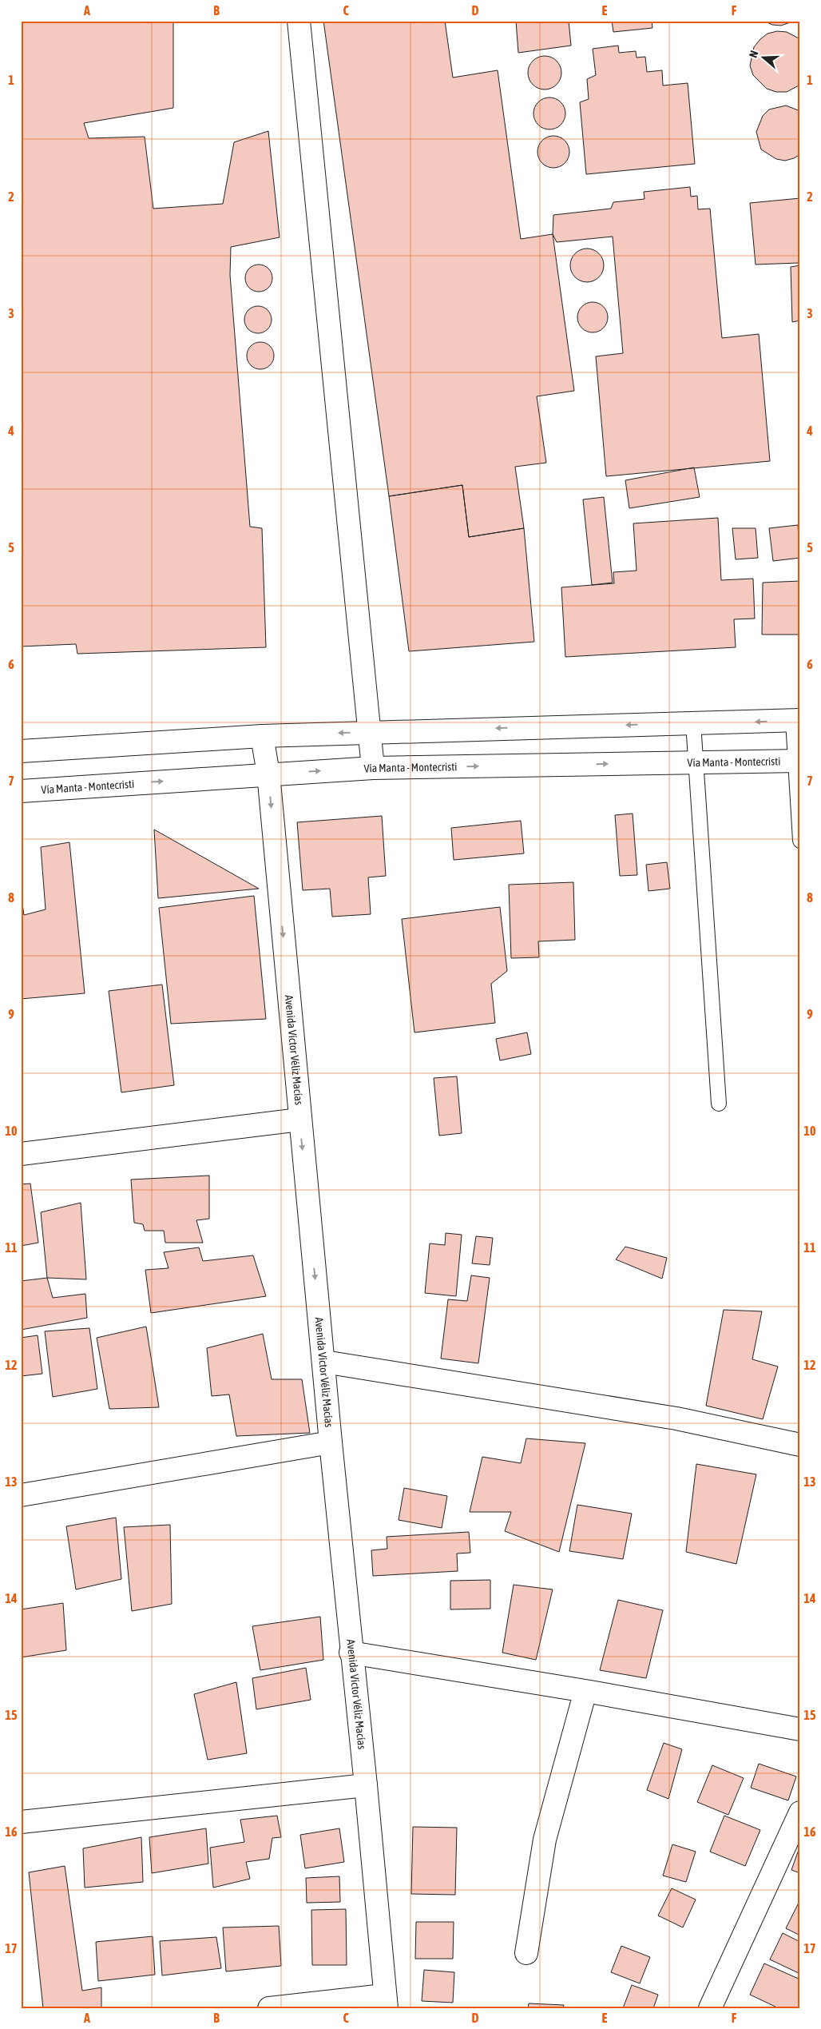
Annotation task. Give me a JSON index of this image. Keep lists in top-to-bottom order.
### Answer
{
  "streets": {
    "street": ["Vía Manta - Montecristi", "Avenida Víctor Véliz Macías"]
  },
  "crossings": [
    ["Vía Manta - Montecristi", "Avenida Víctor Véliz Macías"]
  ],
  "one_way": ["Avenida Víctor Véliz Macías"],
  "north": "left",
  "grid": {
    "columns": [
      "A",
      "B",
      "C",
      "D",
      "E",
      "F"
    ],
    "rows": [
      "1",
      "2",
      "3",
      "4",
      "5",
      "6",
      "7",
      "8",
      "9",
      "10",
      "11",
      "12",
      "13",
      "14",
      "15",
      "16",
      "17"
    ]
  }
}
